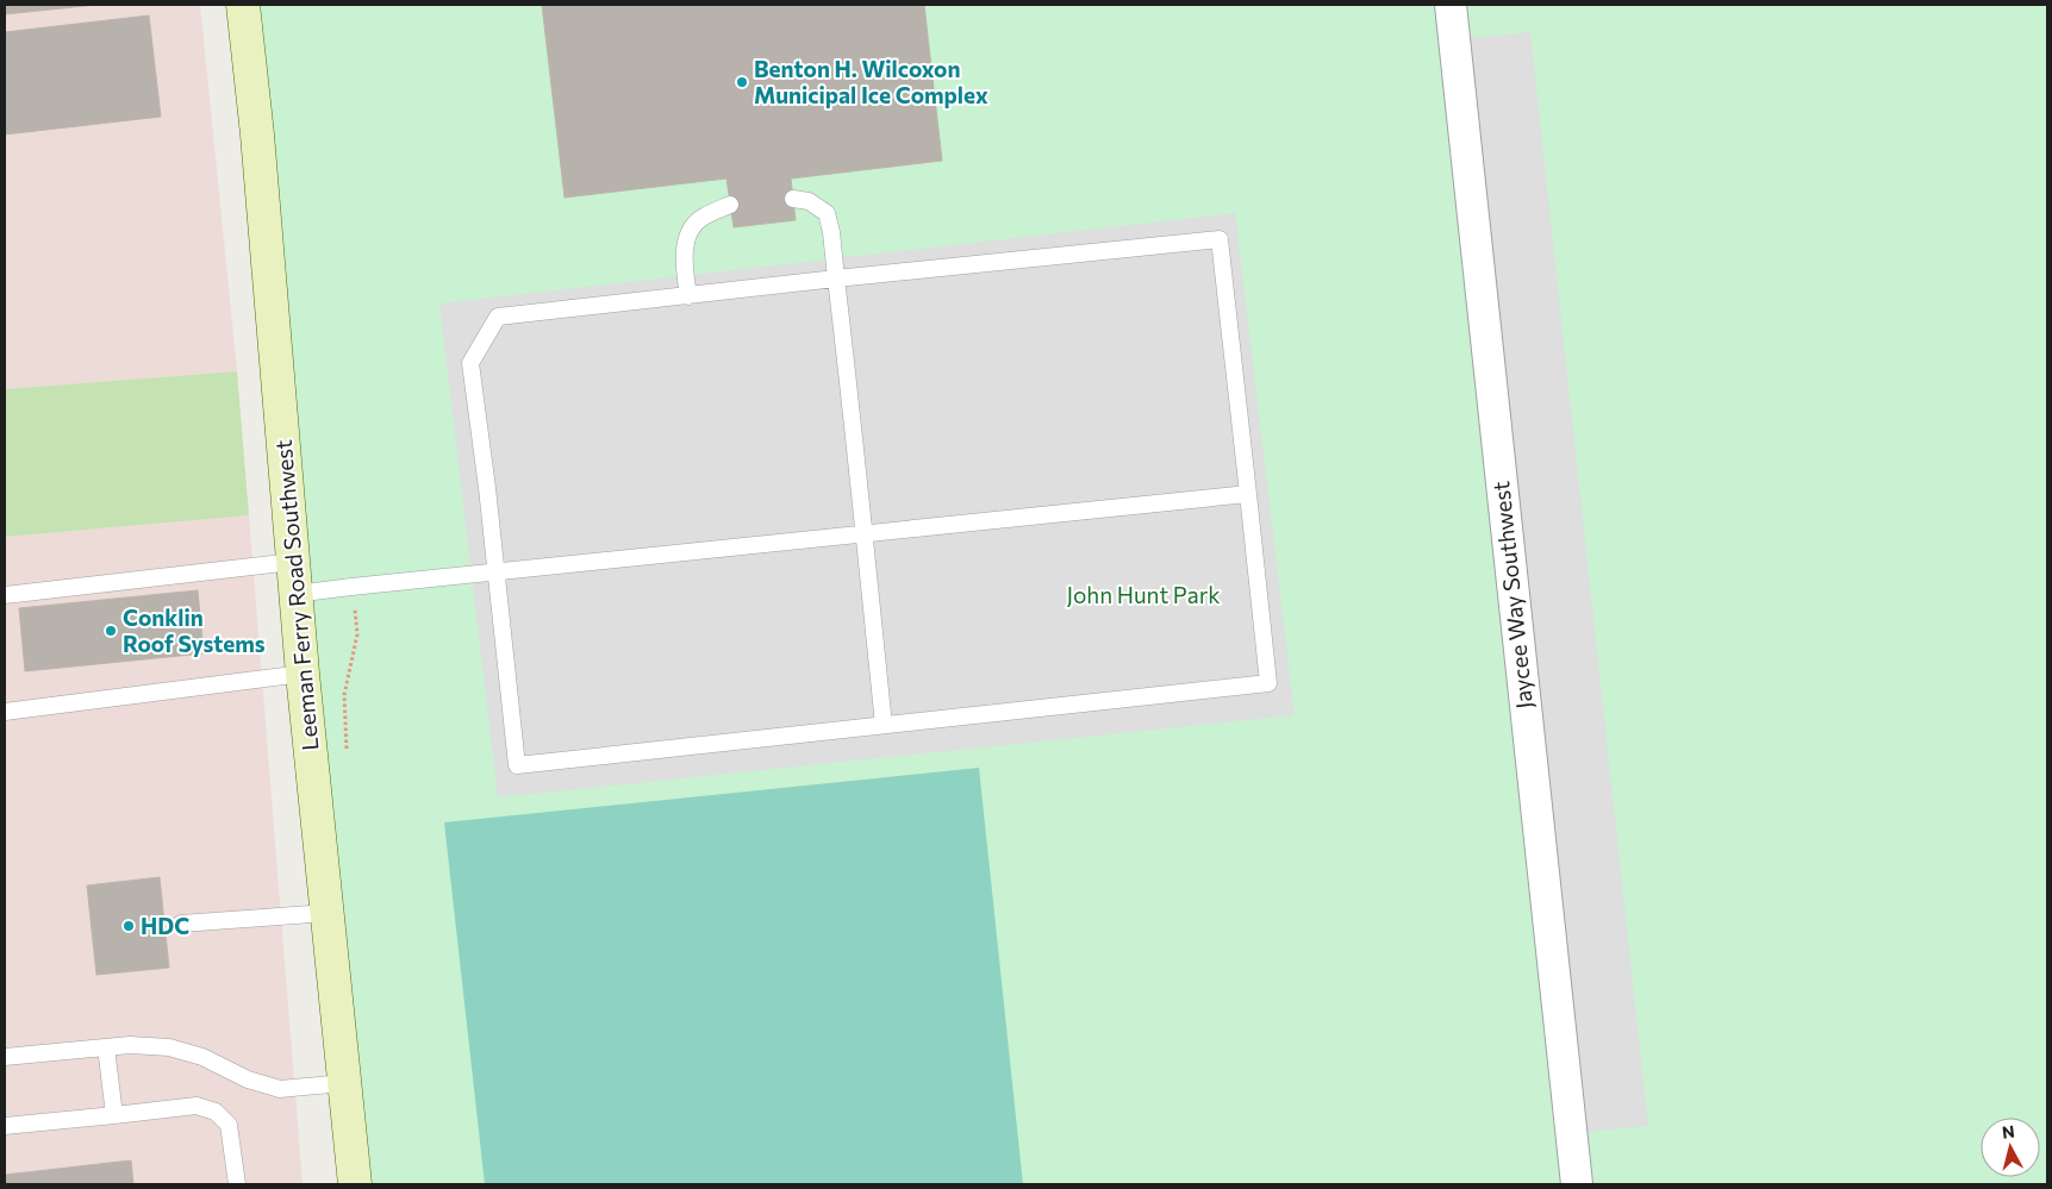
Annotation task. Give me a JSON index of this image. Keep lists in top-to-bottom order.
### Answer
{
  "streets": {
    "street": ["Leeman Ferry Road Southwest", "Jaycee Way Southwest"]
  },
  "parks": ["John Hunt Park"],
  "places": ["Benton H. Wilcoxon Municipal Ice Complex", "Conklin Roof Systems", "HDC"],
  "north": "top"
}
